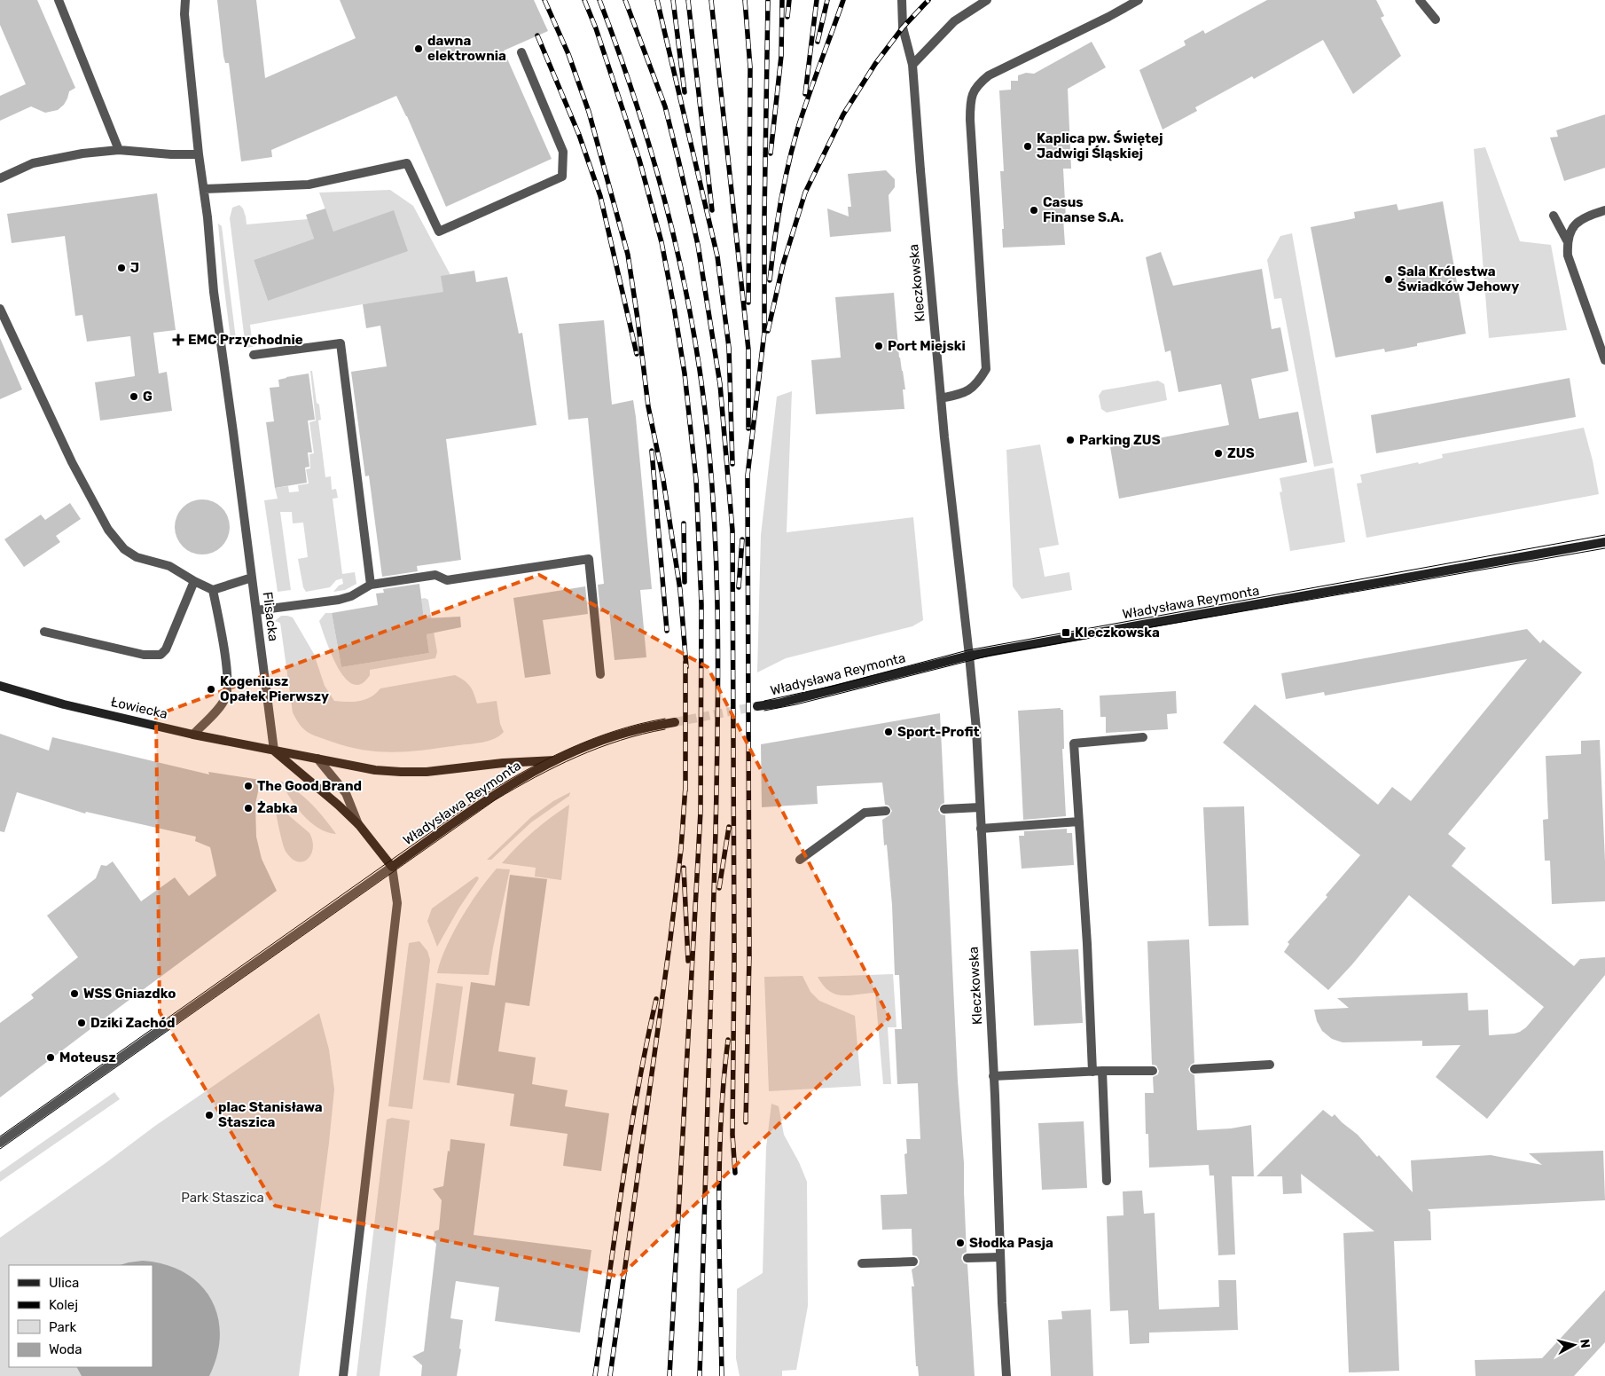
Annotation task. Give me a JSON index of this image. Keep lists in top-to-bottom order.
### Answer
{
  "streets": {
    "main road": ["Władysława Reymonta", "Łowiecka"],
    "street": ["Kleczkowska", "Flisacka"]
  },
  "crossings": [
    ["Kleczkowska", "Władysława Reymonta"],
    ["Władysława Reymonta", "Łowiecka"],
    ["Flisacka", "Łowiecka"]
  ],
  "parks": ["Park Staszica"],
  "places": {
    "other": [
      "dawna elektrownia",
      "Kaplica pw. Świętej Jadwigi Śląskiej",
      "Casus Finanse S.A.",
      "J",
      "Sala Królestwa Świadków Jehowy",
      "Port Miejski",
      "G",
      "Parking ZUS",
      "ZUS",
      "Kogeniusz Opałek Pierwszy",
      "Sport-Profit",
      "The Good Brand",
      "Żabka",
      "WSS Gniazdko",
      "Dziki Zachód",
      "Moteusz",
      "plac Stanisława Staszica",
      "Słodka Pasja"
    ],
    "health": ["EMC Przychodnie"],
    "transit": ["Kleczkowska"]
  },
  "legend": [
    "Ulica",
    "Kolej",
    "Park",
    "Woda"
  ],
  "north": "right"
}
